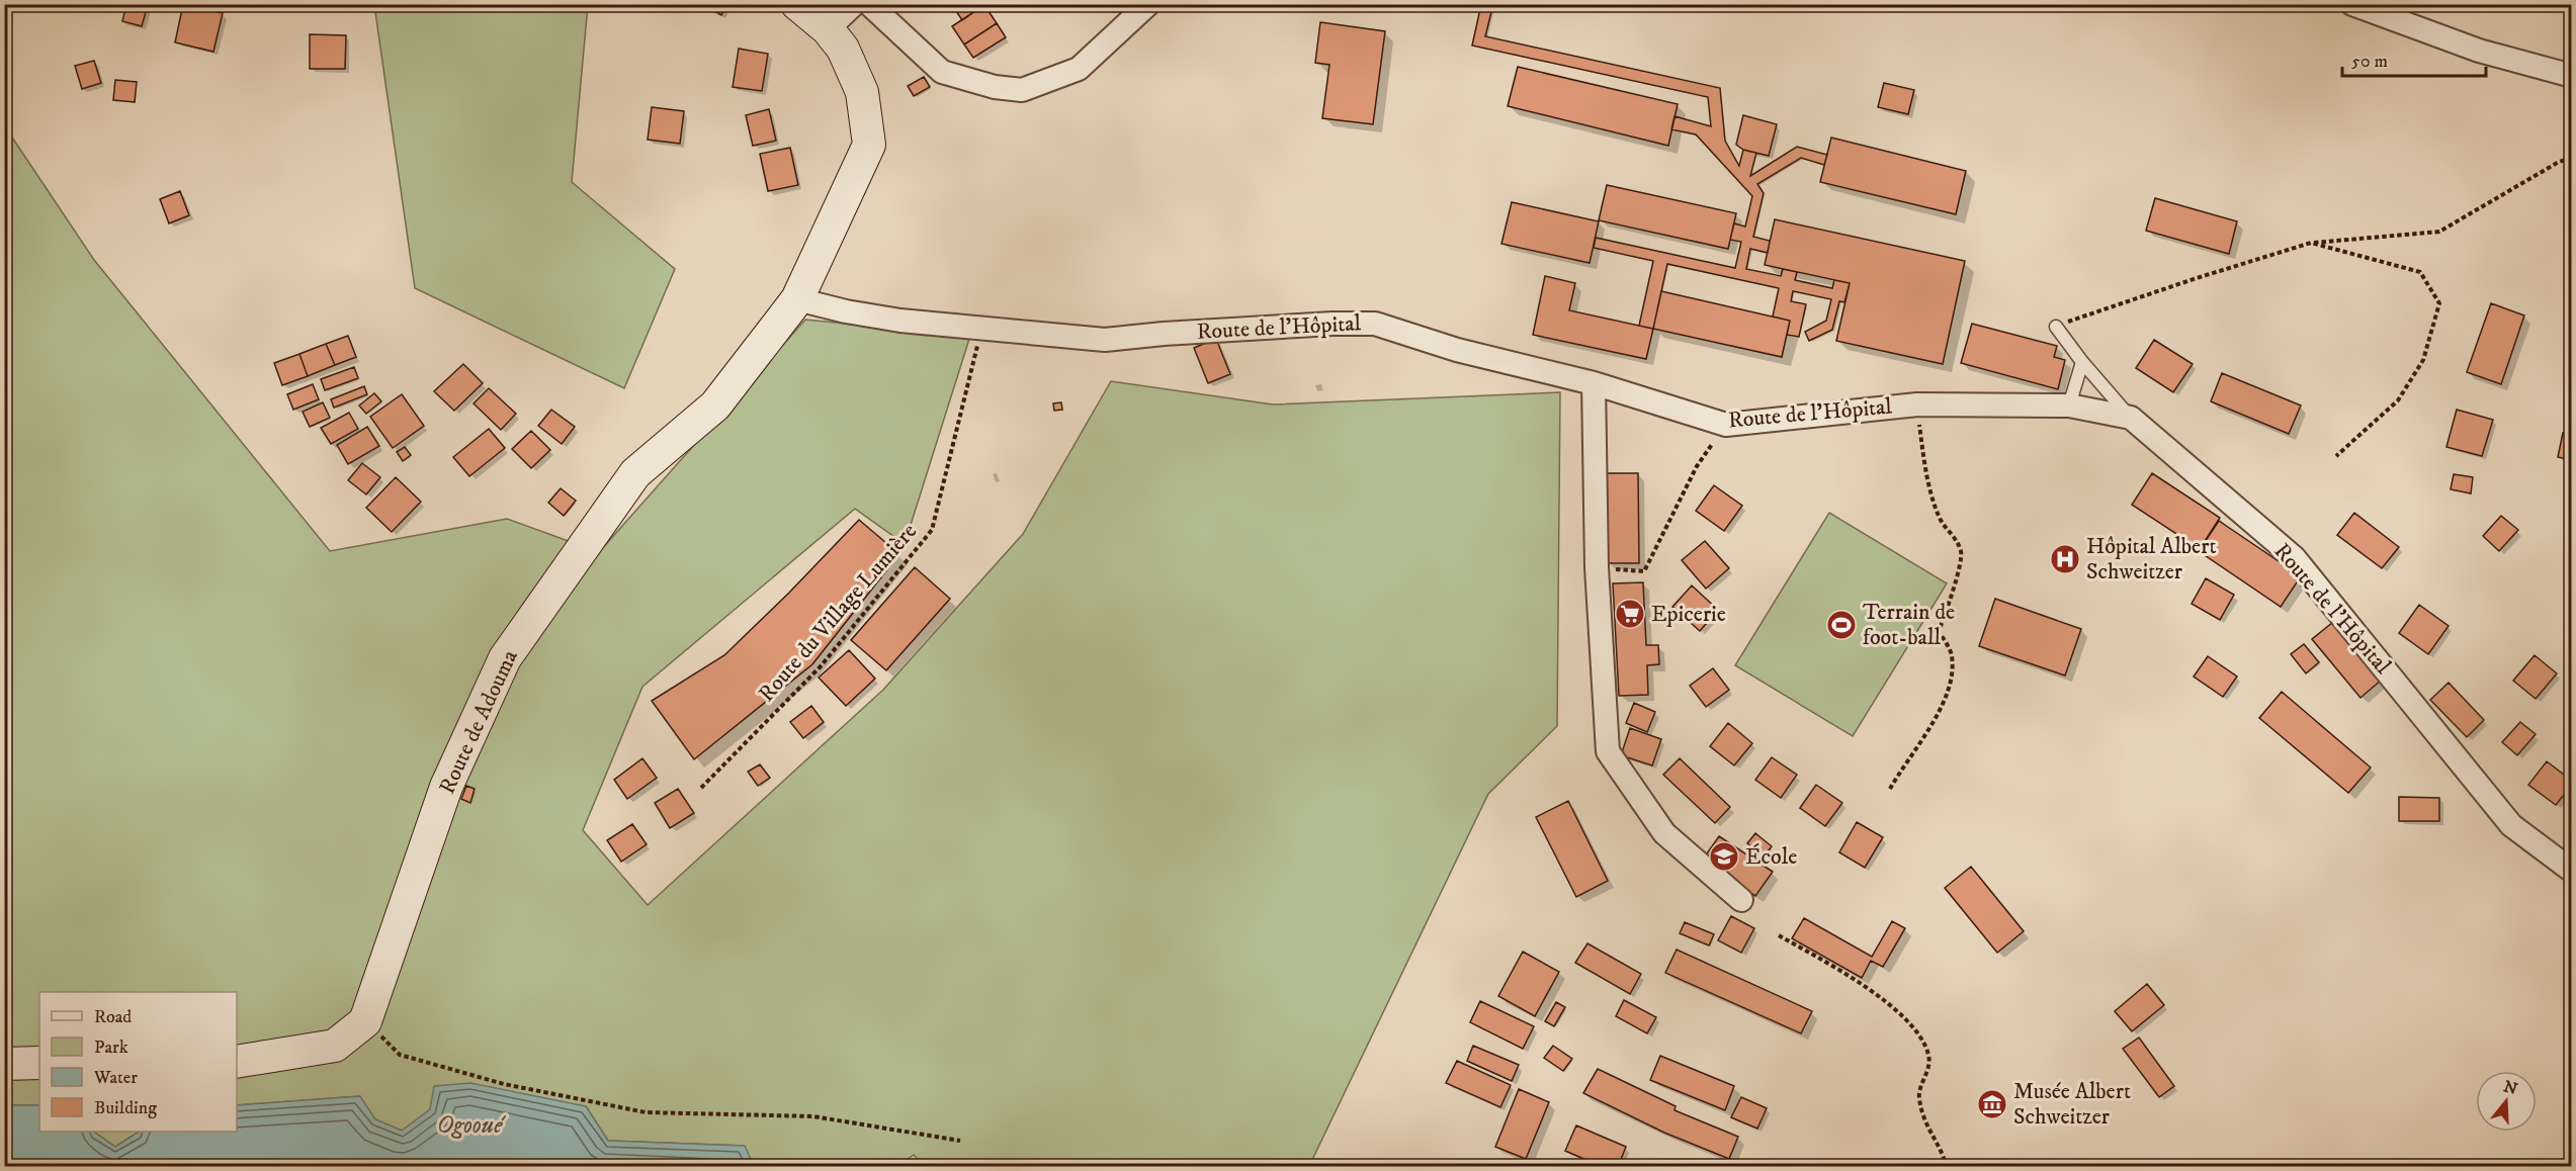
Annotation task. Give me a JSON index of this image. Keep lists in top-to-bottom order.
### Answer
{
  "streets": {
    "street": ["Route de l'Hôpital", "Route de Adouma"],
    "path": ["Route du Village Lumière"]
  },
  "crossings": [
    ["Route de l'Hôpital", "Route du Village Lumière"],
    ["Route de l'Hôpital", "Route de Adouma"]
  ],
  "water": ["Ogooué"],
  "places": {
    "hospital": ["Hôpital Albert Schweitzer"],
    "supermarket": ["Epicerie"],
    "sports": ["Terrain de foot-ball"],
    "school or university": ["École"],
    "museum": ["Musée Albert Schweitzer"]
  },
  "legend": [
    "Road",
    "Park",
    "Water",
    "Building"
  ],
  "scale_bar": "50 m",
  "north": "top"
}
